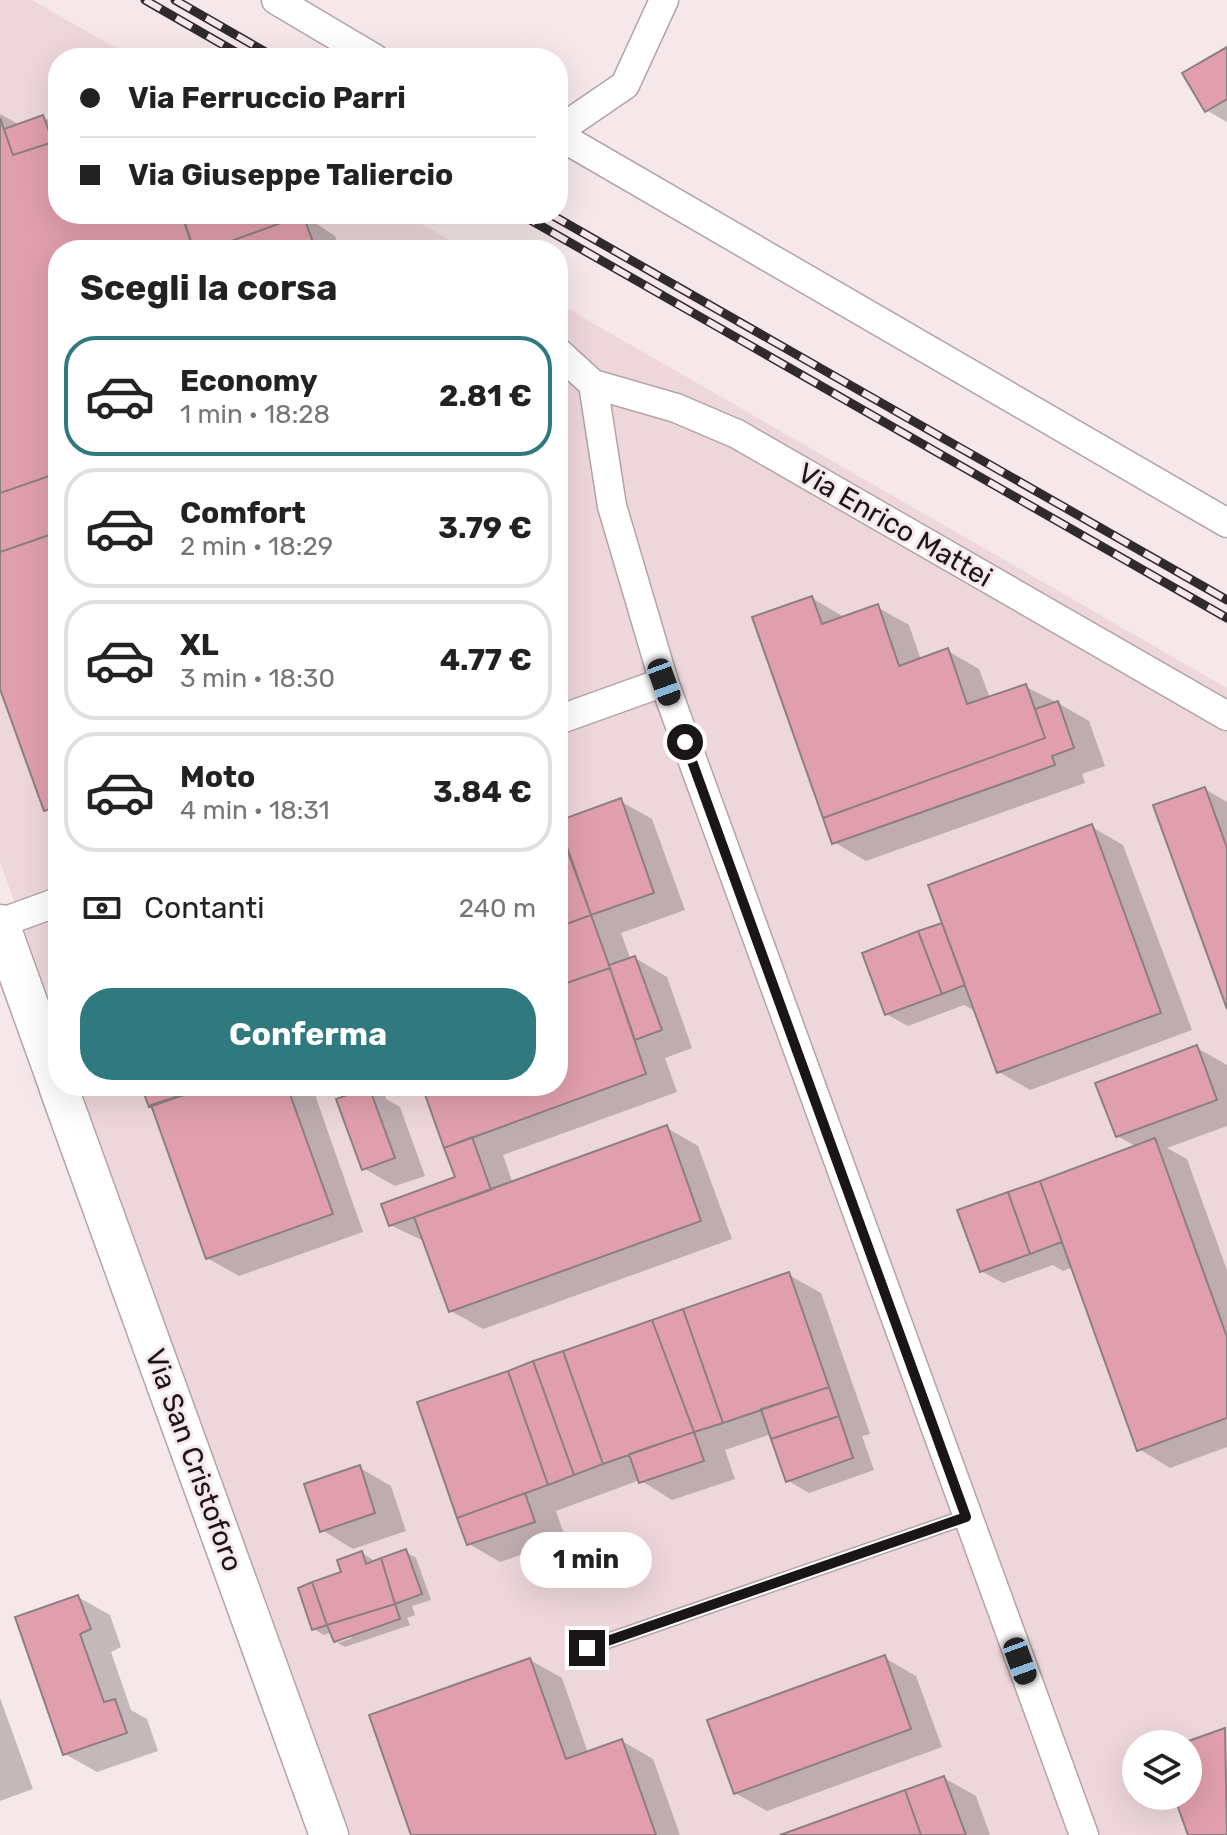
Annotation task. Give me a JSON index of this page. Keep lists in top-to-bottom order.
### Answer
{
  "streets": {
    "street": ["Via Enrico Mattei", "Via San Cristoforo"]
  },
  "page": {
    "banner": ["Via Ferruccio Parri", "Via Giuseppe Taliercio"],
    "heading": "Scegli la corsa",
    "list": [
      {
        "name": "Economy",
        "note": "1 min · 18:28",
        "value": "2.81 €"
      },
      {
        "name": "Comfort",
        "note": "2 min · 18:29",
        "value": "3.79 €"
      },
      {
        "name": "XL",
        "note": "3 min · 18:30",
        "value": "4.77 €"
      },
      {
        "name": "Moto",
        "note": "4 min · 18:31",
        "value": "3.84 €"
      }
    ],
    "pay": ["Contanti", "240 m"],
    "buttons": "Conferma",
    "bubble": "1 min"
  }
}
